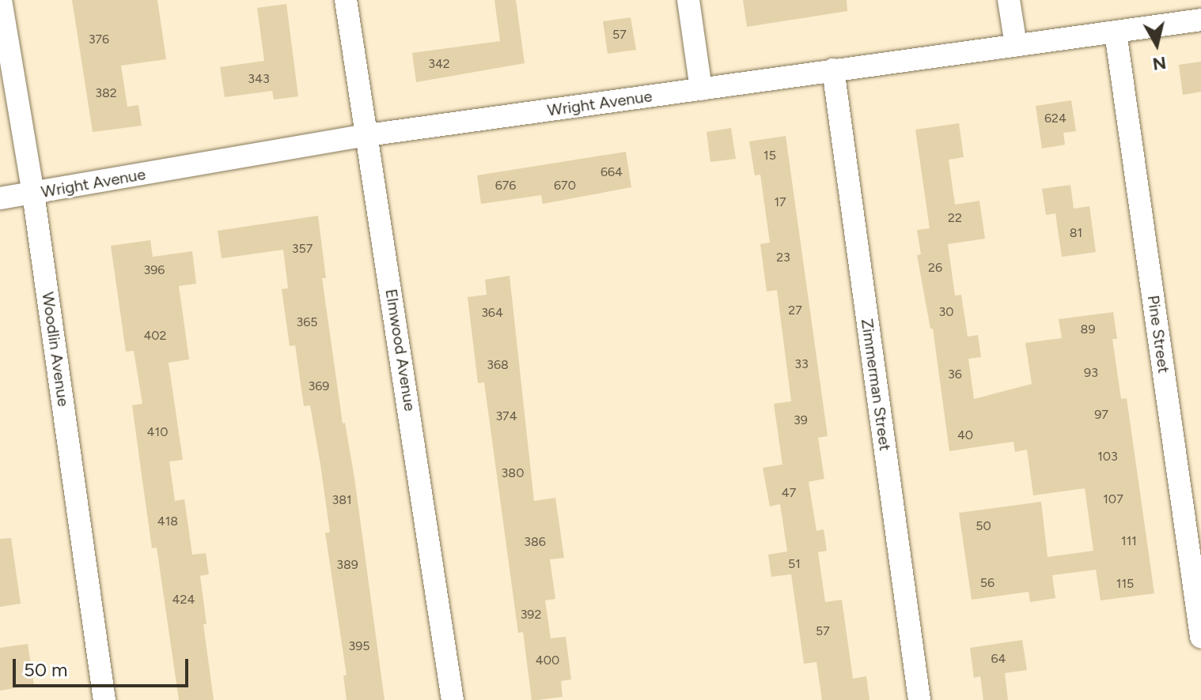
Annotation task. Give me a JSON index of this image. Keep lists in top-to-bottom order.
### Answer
{
  "streets": {
    "street": [
      "Wright Avenue",
      "Pine Street",
      "Woodlin Avenue",
      "Elmwood Avenue",
      "Zimmerman Street"
    ]
  },
  "crossings": [
    ["Wright Avenue", "Pine Street"],
    ["Wright Avenue", "Woodlin Avenue"],
    ["Wright Avenue", "Elmwood Avenue"],
    ["Wright Avenue", "Zimmerman Street"]
  ],
  "house_numbers": [
    "57",
    "376",
    "342",
    "343",
    "382",
    "624",
    "15",
    "664",
    "676",
    "670",
    "17",
    "22",
    "81",
    "357",
    "23",
    "26",
    "396",
    "27",
    "30",
    "364",
    "365",
    "89",
    "402",
    "33",
    "368",
    "93",
    "36",
    "369",
    "97",
    "374",
    "39",
    "410",
    "40",
    "103",
    "380",
    "47",
    "107",
    "381",
    "418",
    "50",
    "111",
    "386",
    "51",
    "389",
    "56",
    "115",
    "424",
    "392",
    "57",
    "395",
    "64",
    "400"
  ],
  "scale_bar": "50 m",
  "north": "bottom"
}
